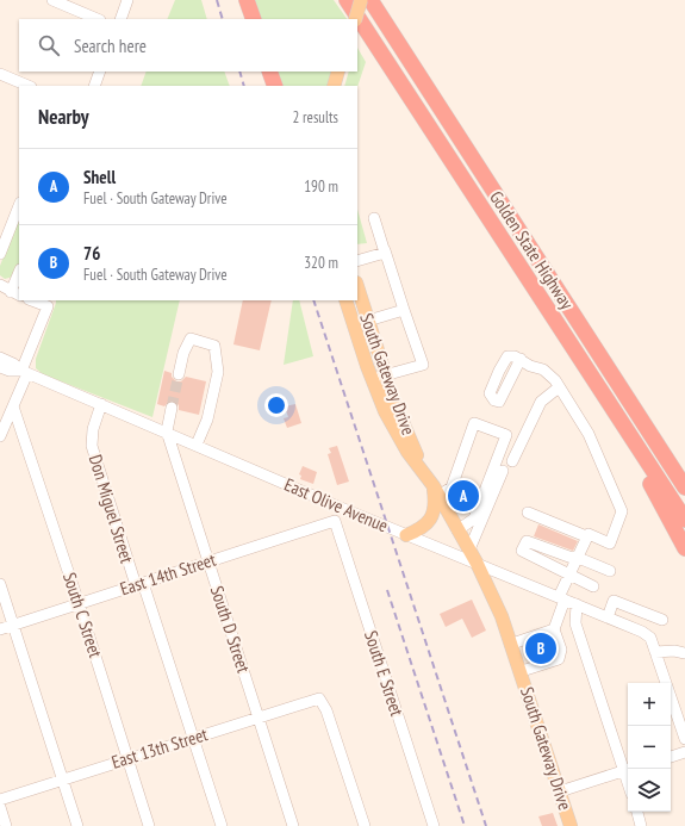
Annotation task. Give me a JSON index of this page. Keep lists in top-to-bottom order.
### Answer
{
  "streets": {
    "highway": ["Golden State Highway"],
    "main road": ["South Gateway Drive"],
    "street": [
      "East Olive Avenue",
      "Don Miguel Street",
      "East 14th Street",
      "South C Street",
      "South D Street",
      "South E Street",
      "East 13th Street"
    ]
  },
  "crossings": [
    ["South Gateway Drive", "East Olive Avenue"],
    ["East Olive Avenue", "Don Miguel Street"],
    ["East Olive Avenue", "South D Street"],
    ["Don Miguel Street", "East 14th Street"],
    ["Don Miguel Street", "East 13th Street"],
    ["East 14th Street", "South C Street"],
    ["East 14th Street", "South D Street"],
    ["East 14th Street", "South E Street"],
    ["South C Street", "East 13th Street"],
    ["South D Street", "East 13th Street"]
  ],
  "page": {
    "search": "Search here",
    "heading": ["Nearby", "2 results"],
    "list": [
      {
        "mark": "A",
        "name": "Shell",
        "note": "Fuel · South Gateway Drive",
        "value": "190 m"
      },
      {
        "mark": "B",
        "name": "76",
        "note": "Fuel · South Gateway Drive",
        "value": "320 m"
      }
    ],
    "pins": ["A", "B"],
    "map_buttons": ["+", "−"]
  }
}
